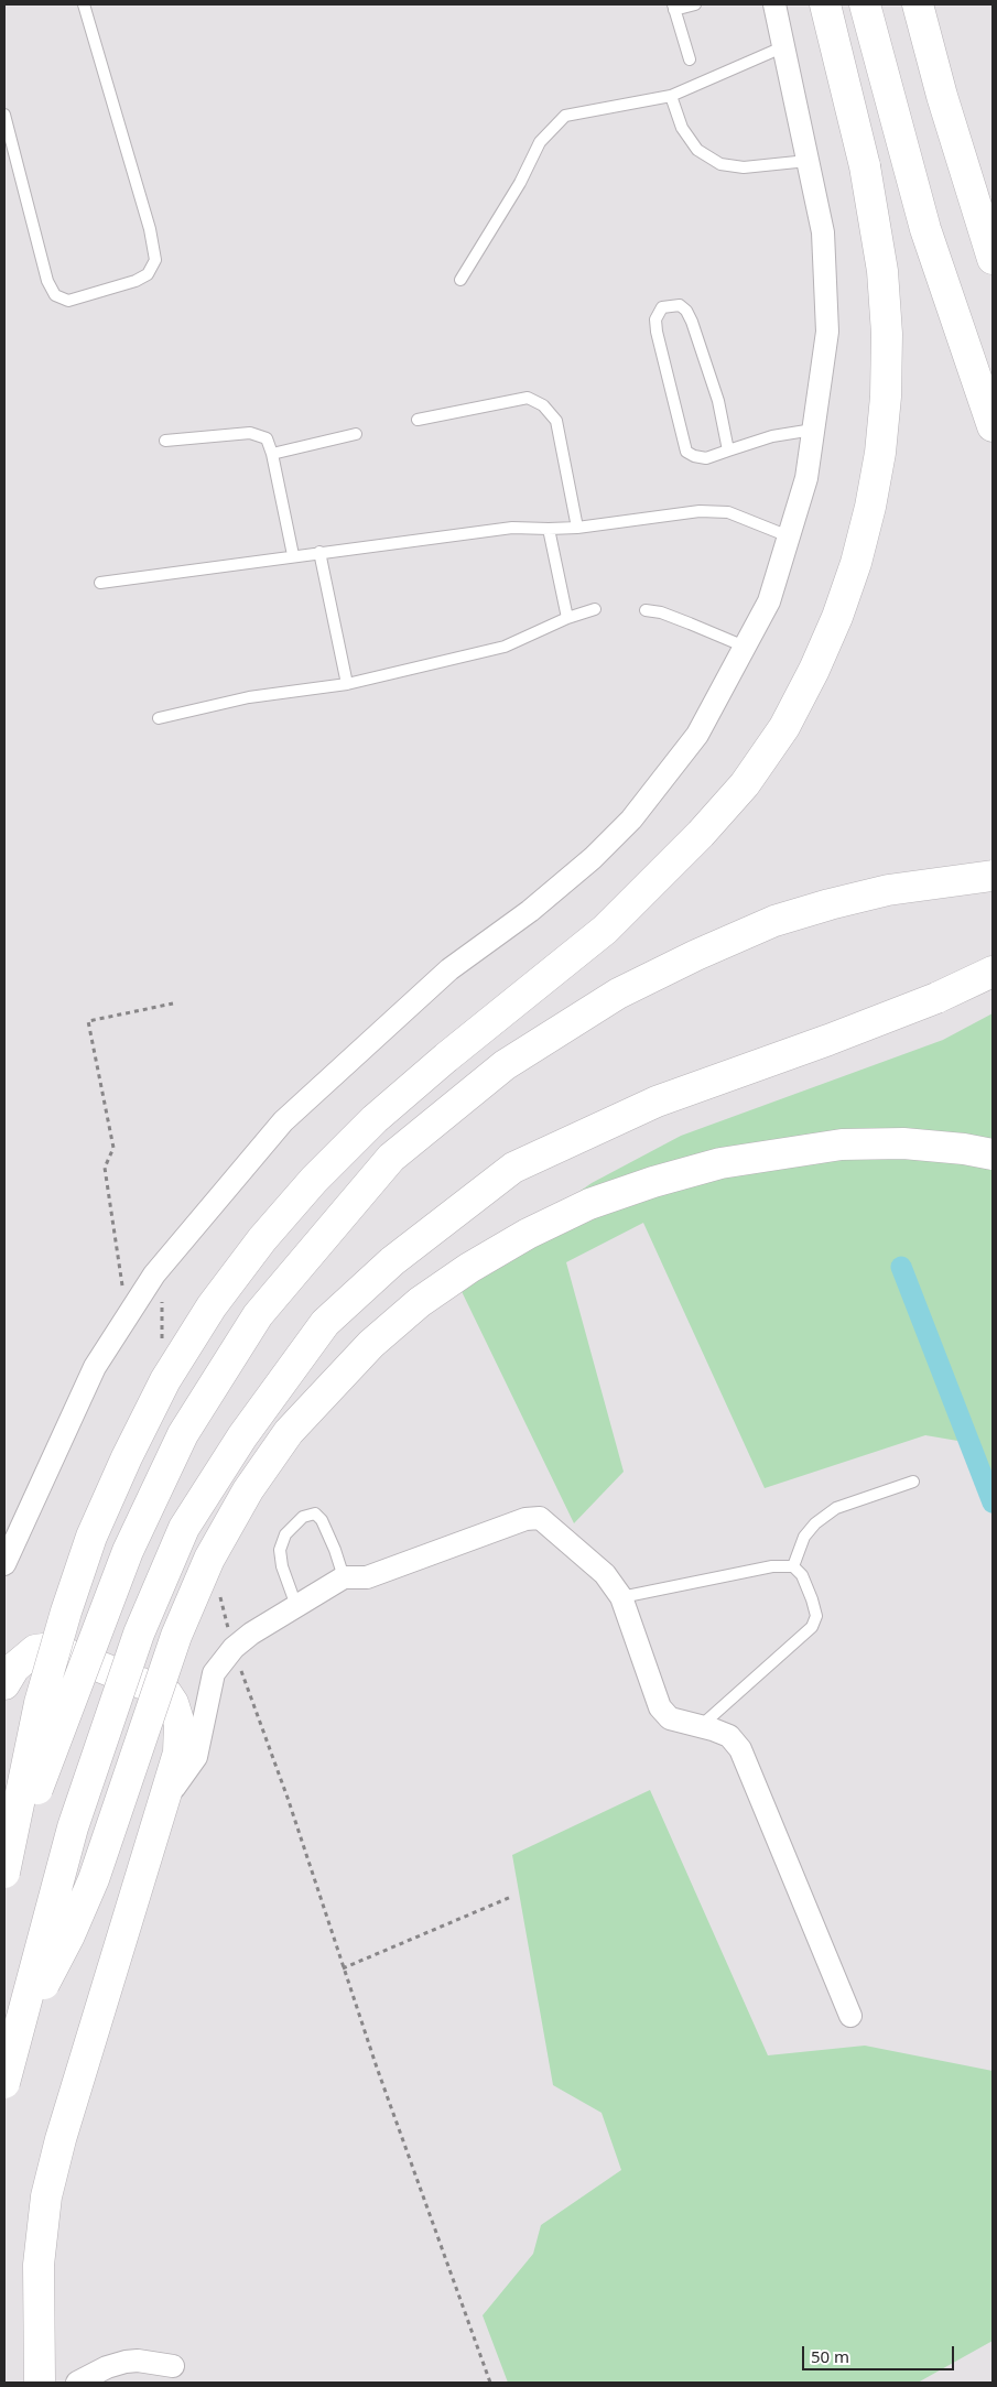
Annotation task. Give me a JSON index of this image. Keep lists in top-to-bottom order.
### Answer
{
  "scale_bar": "50 m"
}
